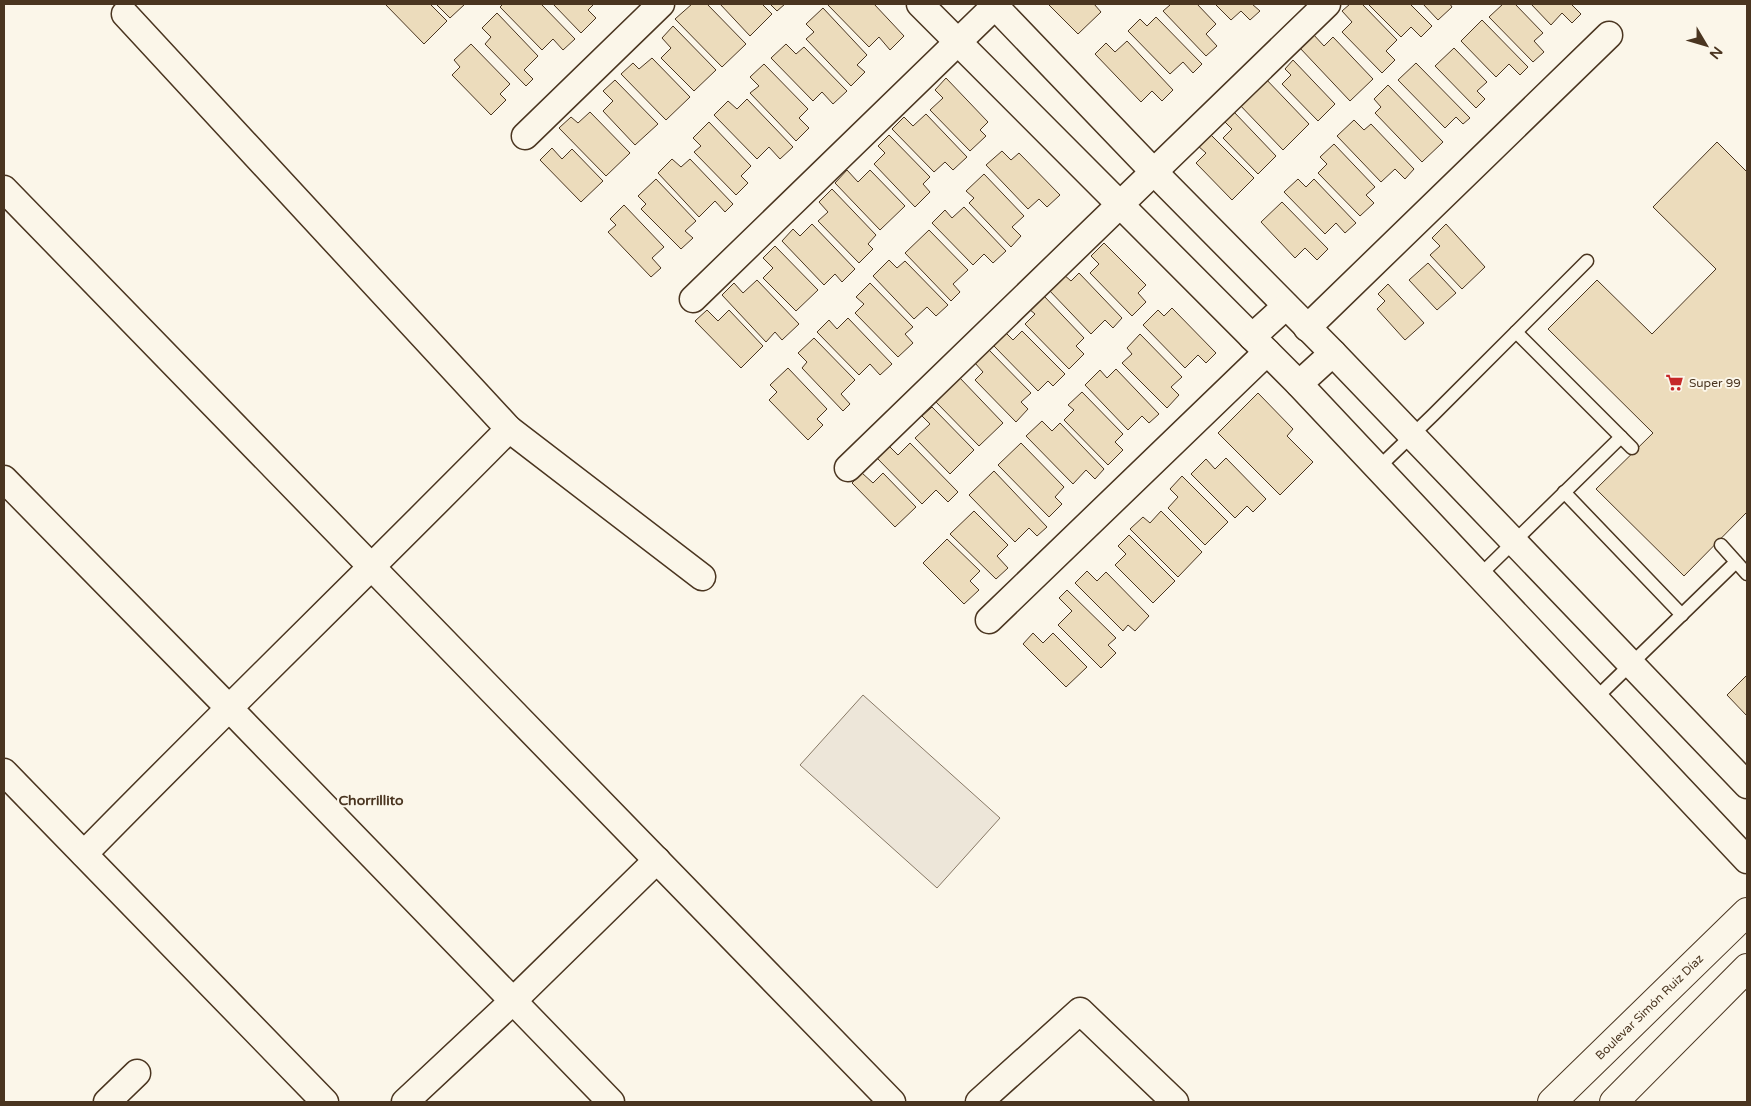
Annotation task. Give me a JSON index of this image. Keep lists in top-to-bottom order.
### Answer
{
  "streets": {
    "street": ["Boulevar Simón Ruiz Díaz"]
  },
  "districts": ["Chorrillito"],
  "places": {
    "supermarket": ["Super 99"]
  },
  "north": "bottom right"
}
